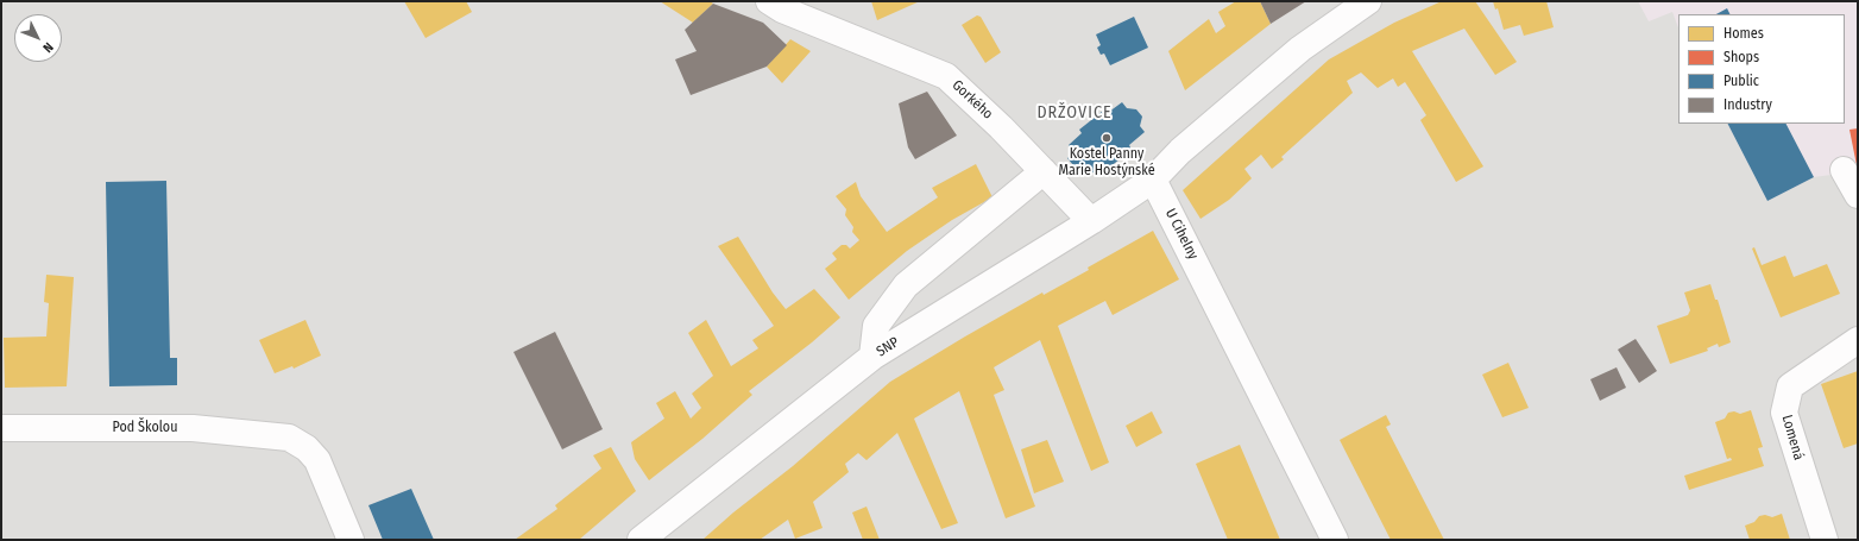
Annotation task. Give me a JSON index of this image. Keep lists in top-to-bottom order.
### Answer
{
  "streets": {
    "street": [
      "Gorkého",
      "U Cihelny",
      "SNP",
      "Pod Školou",
      "Lomená"
    ]
  },
  "crossings": [
    ["Gorkého", "SNP"],
    ["U Cihelny", "SNP"]
  ],
  "districts": ["DRŽOVICE"],
  "places": ["Kostel Panny Marie Hostýnské"],
  "legend": [
    "Homes",
    "Shops",
    "Public",
    "Industry"
  ],
  "north": "bottom right"
}
